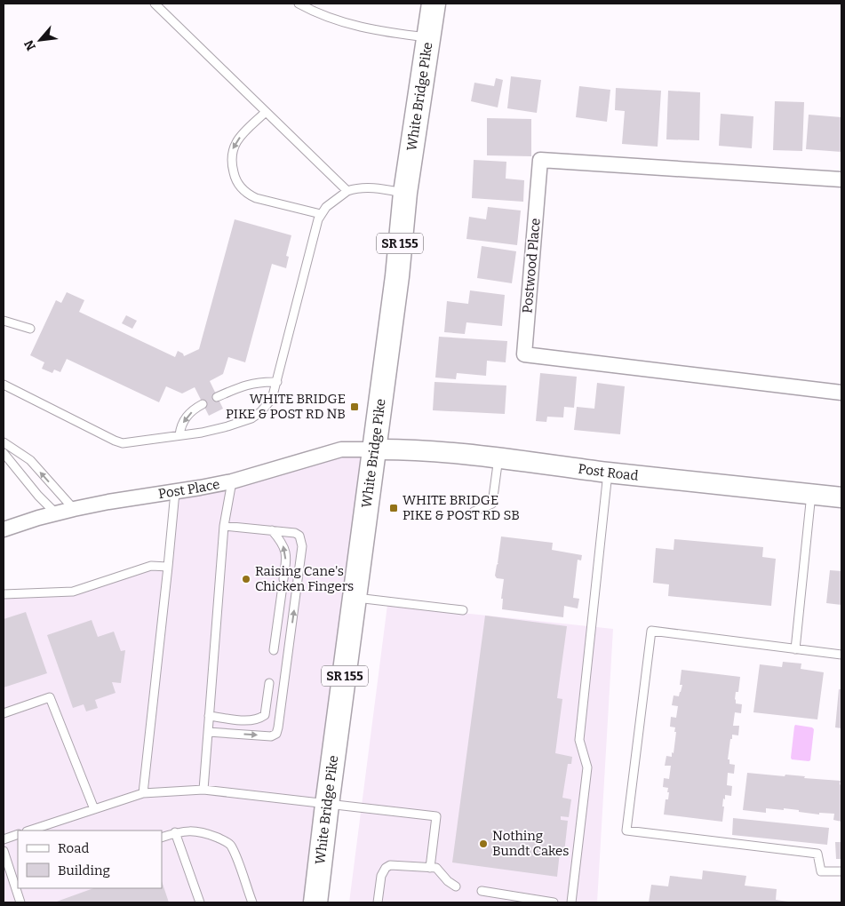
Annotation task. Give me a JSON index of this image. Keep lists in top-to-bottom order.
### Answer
{
  "streets": {
    "main road": ["White Bridge Pike", "SR 155"],
    "street": ["Postwood Place", "Post Road", "Post Place"]
  },
  "crossings": [
    ["White Bridge Pike", "Post Road"],
    ["White Bridge Pike", "Post Place"],
    ["Post Road", "Post Place"]
  ],
  "places": {
    "transit": ["WHITE BRIDGE PIKE & POST RD NB", "WHITE BRIDGE PIKE & POST RD SB"],
    "other": ["Raising Cane's Chicken Fingers", "Nothing Bundt Cakes"]
  },
  "legend": ["Road", "Building"],
  "north": "bottom left"
}
